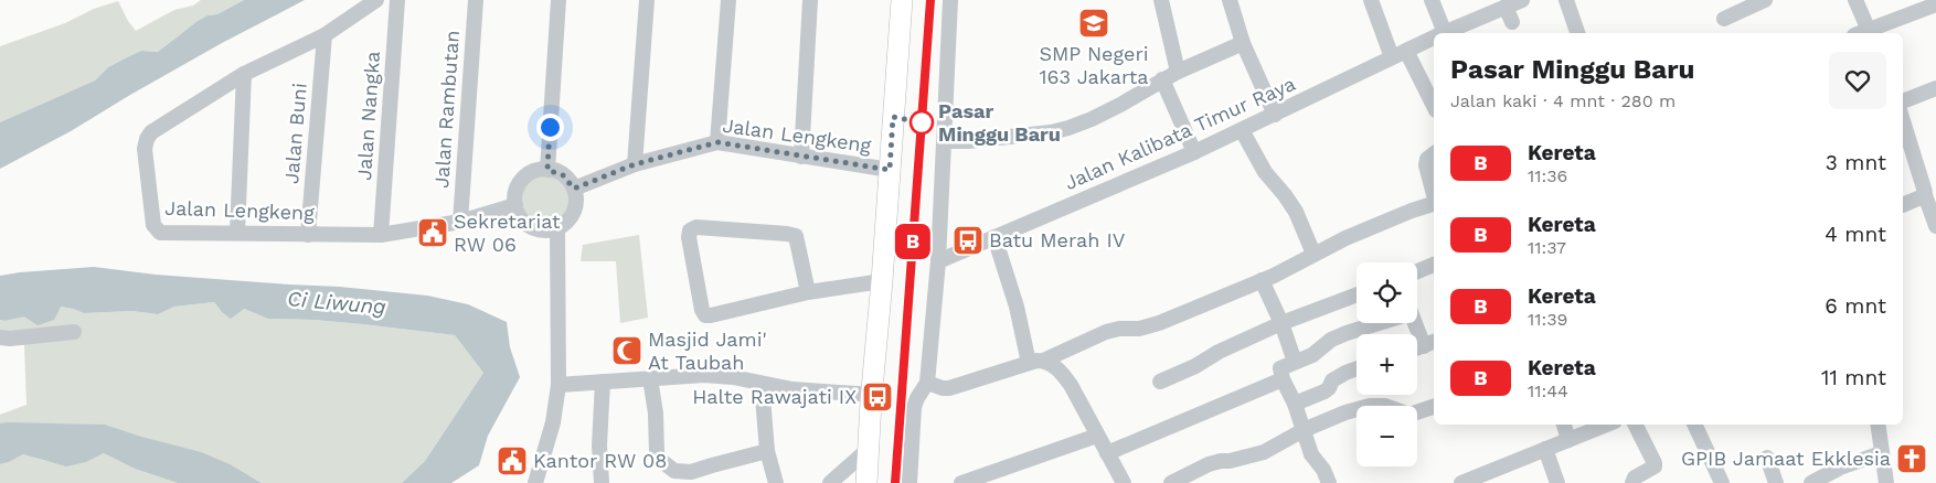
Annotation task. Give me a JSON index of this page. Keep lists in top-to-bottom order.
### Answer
{
  "streets": {
    "street": [
      "Jalan Rambutan",
      "Jalan Nangka",
      "Jalan Buni",
      "Jalan Kalibata Timur Raya",
      "Jalan Lengkeng"
    ]
  },
  "crossings": [
    ["Jalan Rambutan", "Jalan Lengkeng"],
    ["Jalan Nangka", "Jalan Lengkeng"],
    ["Jalan Buni", "Jalan Lengkeng"]
  ],
  "water": ["Ci Liwung"],
  "places": {
    "school or university": ["SMP Negeri 163 Jakarta"],
    "other": ["Pasar Minggu Baru"],
    "public building": ["Sekretariat RW 06", "Kantor RW 08"],
    "bus stop": ["Batu Merah IV", "Halte Rawajati IX"],
    "mosque": ["Masjid Jami' At Taubah"],
    "church": ["GPIB Jamaat Ekklesia"]
  },
  "page": {
    "on_map": "B",
    "heading": ["Pasar Minggu Baru", "Jalan kaki · 4 mnt · 280 m"],
    "list": [
      {
        "mark": "B",
        "name": "Kereta",
        "note": "11:36",
        "value": "3 mnt"
      },
      {
        "mark": "B",
        "name": "Kereta",
        "note": "11:37",
        "value": "4 mnt"
      },
      {
        "mark": "B",
        "name": "Kereta",
        "note": "11:39",
        "value": "6 mnt"
      },
      {
        "mark": "B",
        "name": "Kereta",
        "note": "11:44",
        "value": "11 mnt"
      }
    ],
    "map_buttons": ["+", "−"]
  }
}
